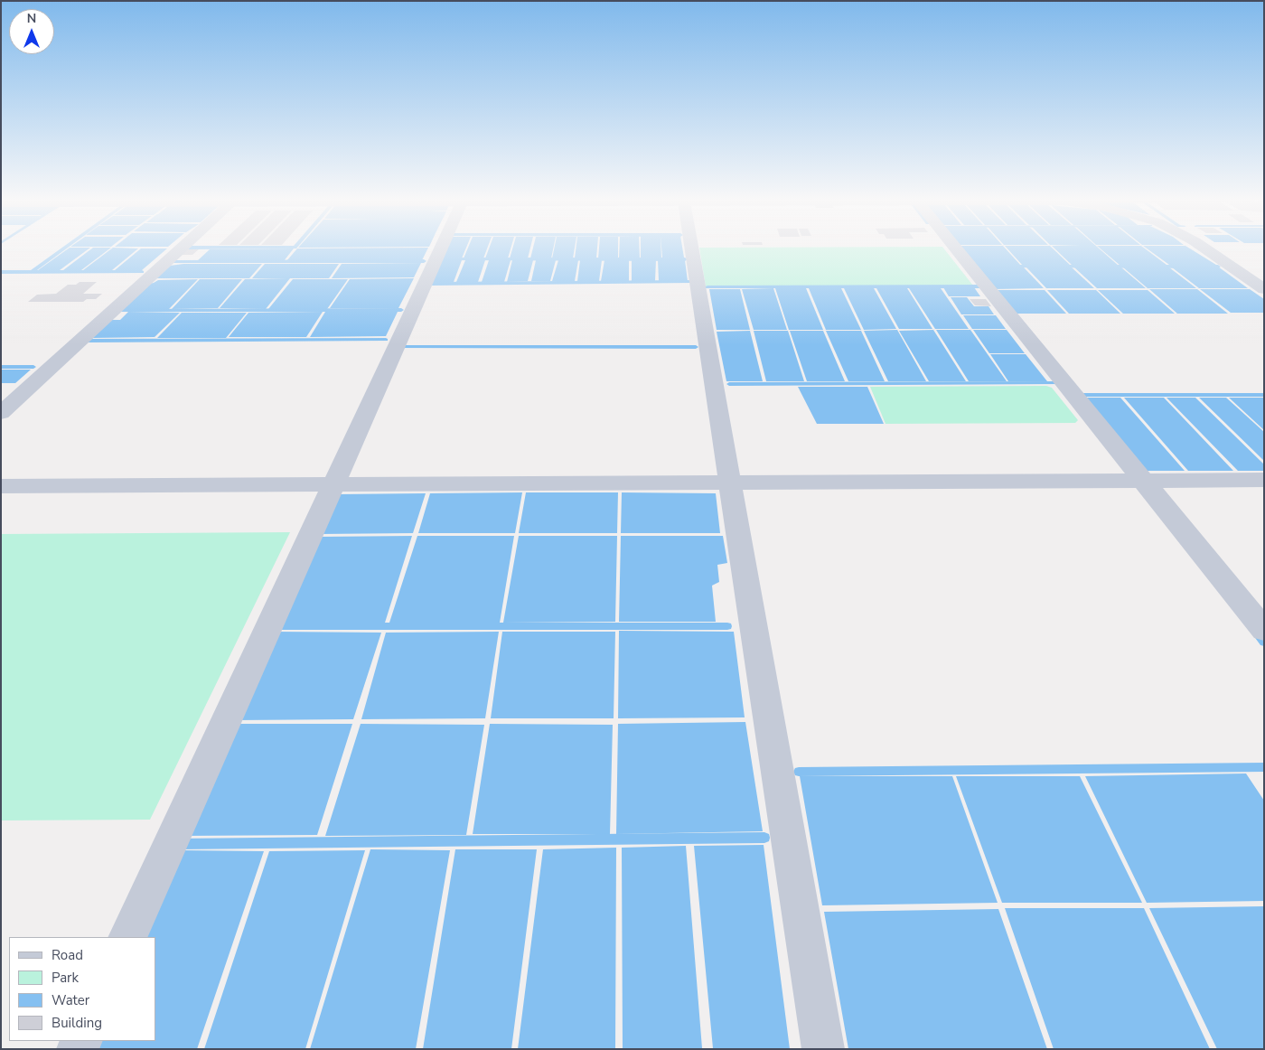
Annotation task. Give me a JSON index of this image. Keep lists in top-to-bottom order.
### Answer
{
  "legend": [
    "Road",
    "Park",
    "Water",
    "Building"
  ],
  "north": "top"
}
